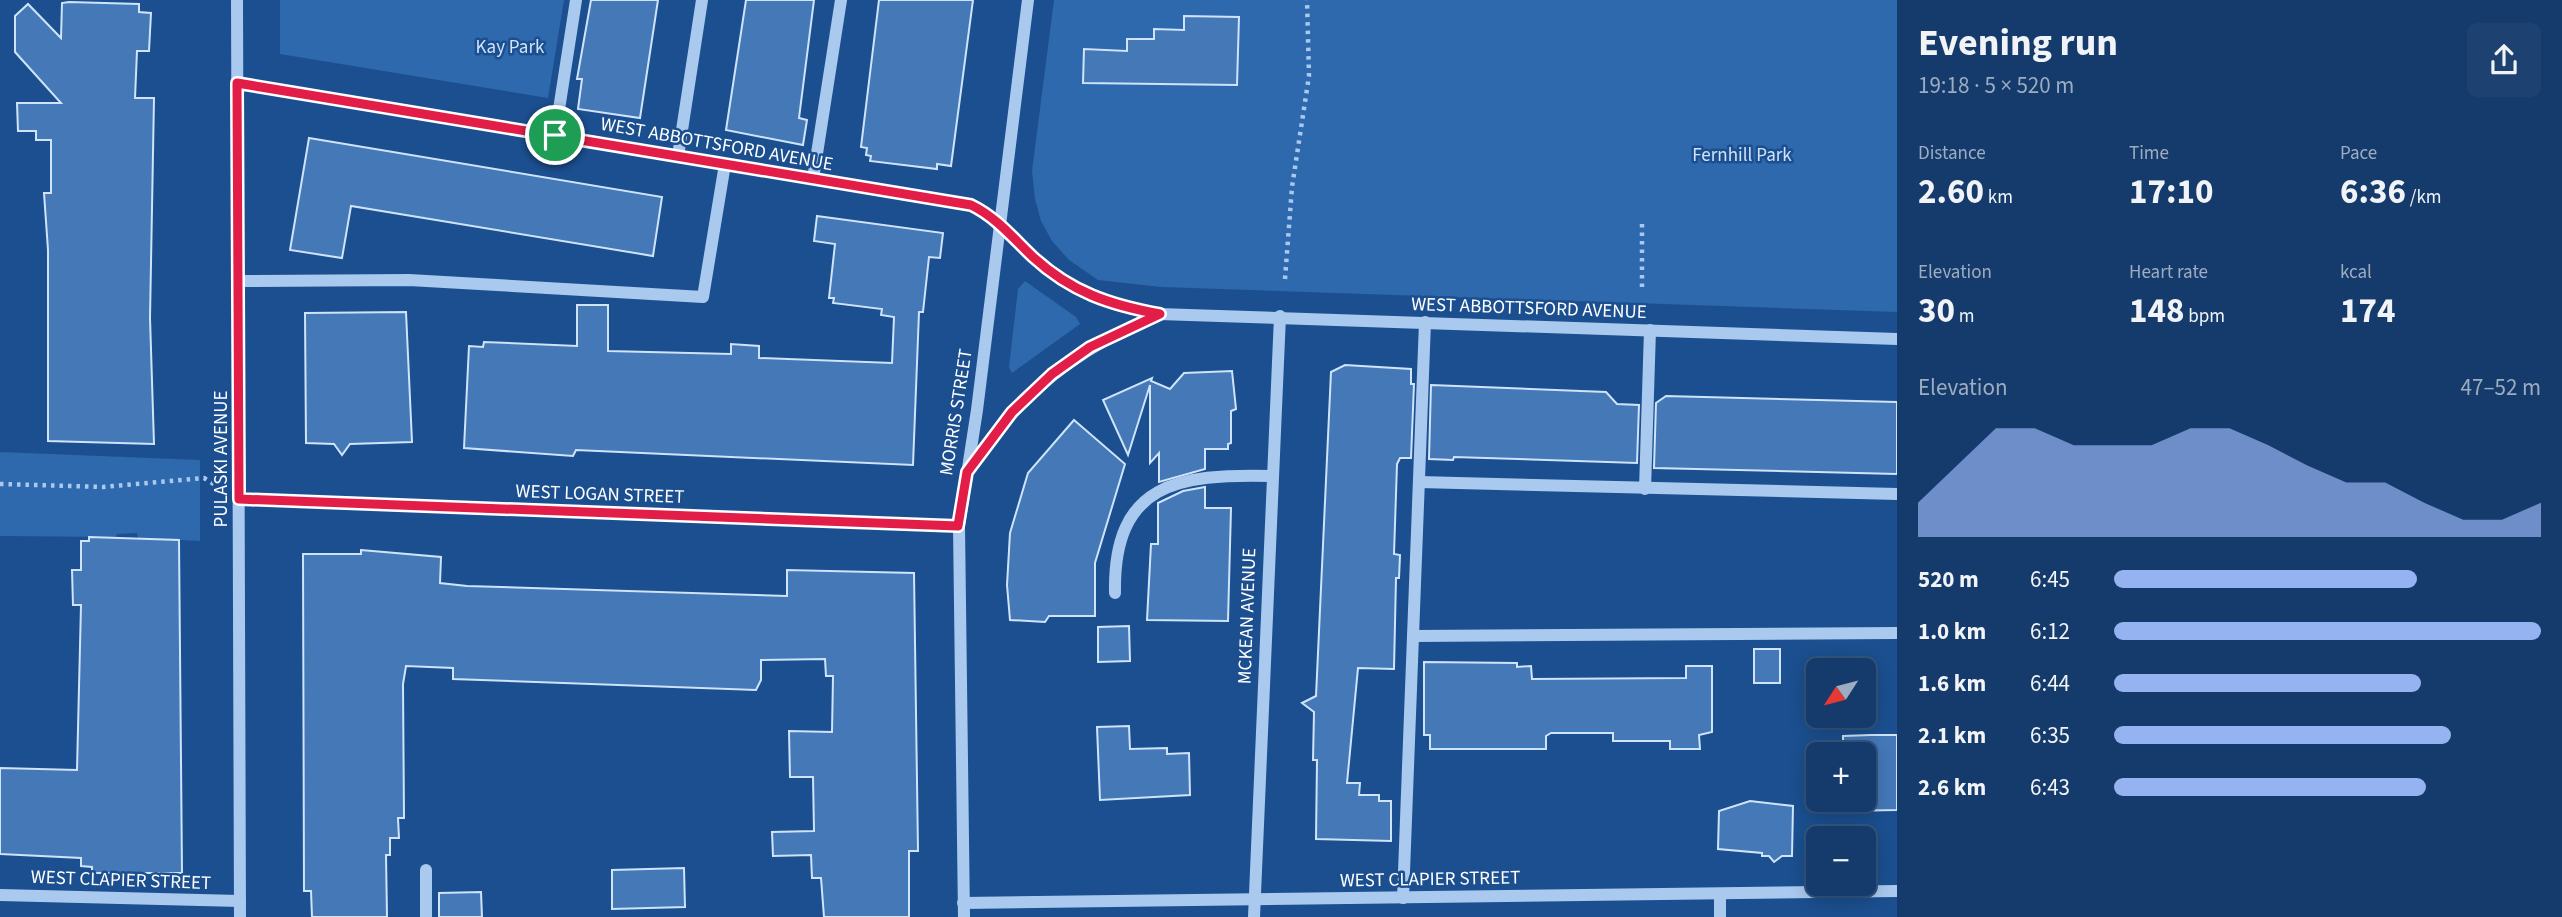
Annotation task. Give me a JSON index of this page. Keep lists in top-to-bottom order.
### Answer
{
  "streets": {
    "street": [
      "WEST ABBOTTSFORD AVENUE",
      "MORRIS STREET",
      "PULASKI AVENUE",
      "WEST LOGAN STREET",
      "MCKEAN AVENUE",
      "WEST CLAPIER STREET"
    ]
  },
  "crossings": [
    ["WEST ABBOTTSFORD AVENUE", "MORRIS STREET"],
    ["WEST ABBOTTSFORD AVENUE", "PULASKI AVENUE"],
    ["WEST ABBOTTSFORD AVENUE", "MCKEAN AVENUE"],
    ["MORRIS STREET", "WEST LOGAN STREET"],
    ["MORRIS STREET", "WEST CLAPIER STREET"],
    ["PULASKI AVENUE", "WEST LOGAN STREET"],
    ["PULASKI AVENUE", "WEST CLAPIER STREET"],
    ["MCKEAN AVENUE", "WEST CLAPIER STREET"]
  ],
  "parks": ["Kay Park", "Fernhill Park"],
  "north": "bottom left",
  "page": {
    "heading": ["Evening run", "19:18 · 5 × 520 m"],
    "stats": [
      ["Distance", "2.60 km"],
      ["Time", "17:10"],
      ["Pace", "6:36 /km"],
      ["Elevation", "30 m"],
      ["Heart rate", "148 bpm"],
      ["kcal", "174"]
    ],
    "chart": ["Elevation", "47–52 m"],
    "list": [
      {
        "name": "520 m",
        "note": "6:45"
      },
      {
        "name": "1.0 km",
        "note": "6:12"
      },
      {
        "name": "1.6 km",
        "note": "6:44"
      },
      {
        "name": "2.1 km",
        "note": "6:35"
      },
      {
        "name": "2.6 km",
        "note": "6:43"
      }
    ],
    "map_buttons": ["+", "−"]
  }
}
